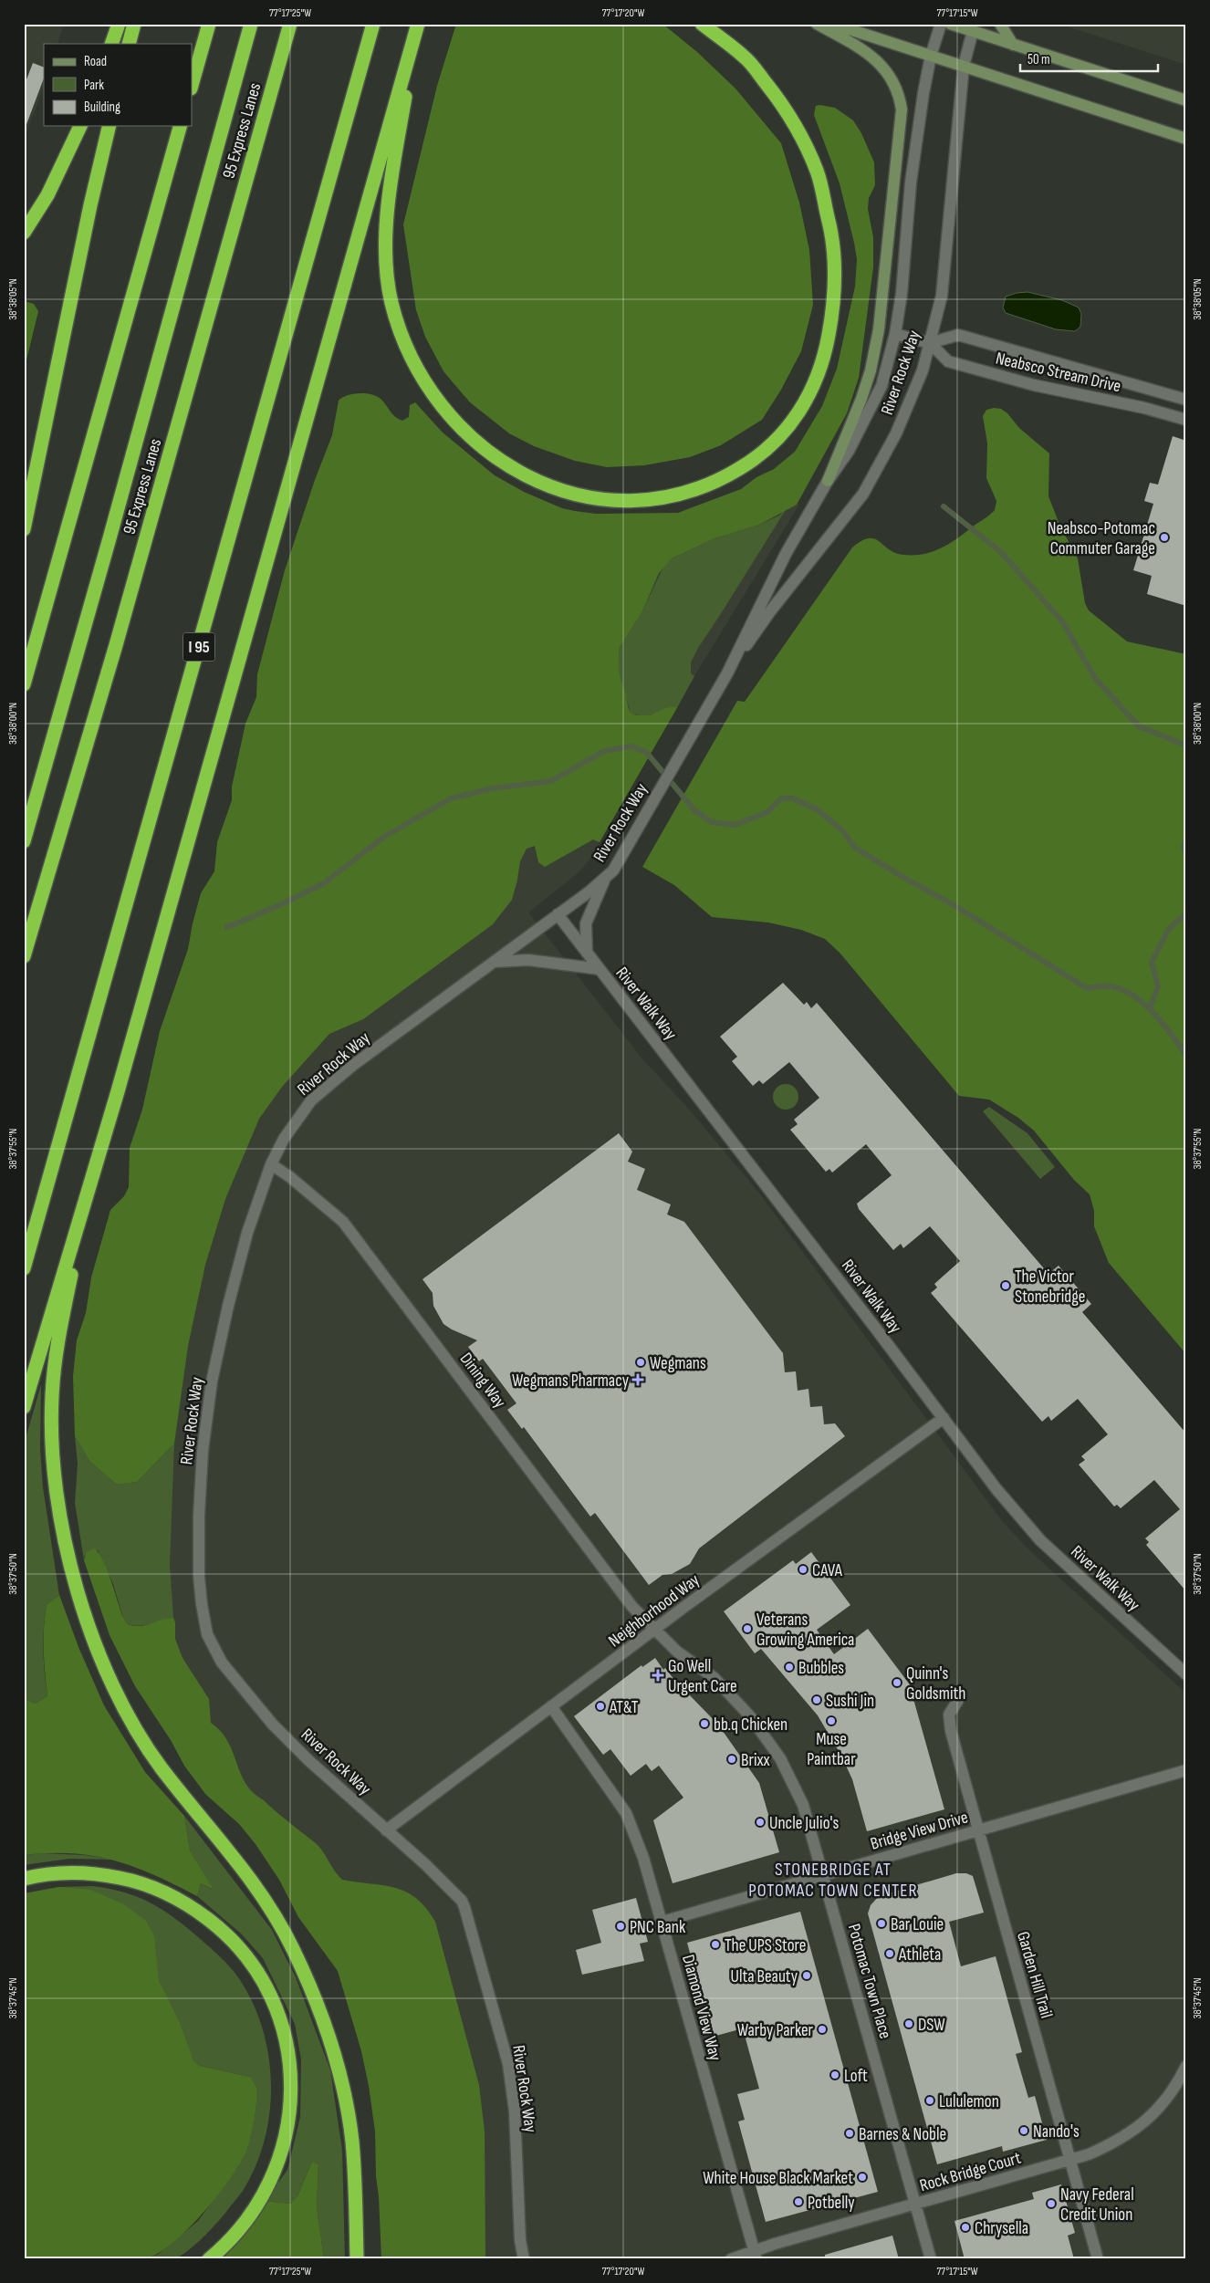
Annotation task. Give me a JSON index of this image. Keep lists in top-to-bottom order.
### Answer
{
  "streets": {
    "highway": ["95 Express Lanes", "I 95"],
    "street": [
      "Neabsco Stream Drive",
      "River Rock Way",
      "River Walk Way",
      "Dining Way",
      "Neighborhood Way",
      "Bridge View Drive",
      "Garden Hill Trail",
      "Potomac Town Place",
      "Diamond View Way",
      "Rock Bridge Court"
    ]
  },
  "crossings": [
    ["Neabsco Stream Drive", "River Rock Way"],
    ["River Rock Way", "River Walk Way"],
    ["River Rock Way", "Dining Way"],
    ["River Rock Way", "Neighborhood Way"],
    ["River Walk Way", "Neighborhood Way"],
    ["Dining Way", "Neighborhood Way"],
    ["Dining Way", "Potomac Town Place"],
    ["Neighborhood Way", "Potomac Town Place"],
    ["Neighborhood Way", "Diamond View Way"],
    ["Bridge View Drive", "Garden Hill Trail"],
    ["Bridge View Drive", "Potomac Town Place"],
    ["Bridge View Drive", "Diamond View Way"],
    ["Garden Hill Trail", "Rock Bridge Court"],
    ["Potomac Town Place", "Rock Bridge Court"],
    ["Diamond View Way", "Rock Bridge Court"]
  ],
  "districts": ["STONEBRIDGE AT POTOMAC TOWN CENTER"],
  "places": {
    "other": [
      "Neabsco-Potomac Commuter Garage",
      "The Victor Stonebridge",
      "Wegmans",
      "CAVA",
      "Veterans Growing America",
      "Bubbles",
      "Quinn's Goldsmith",
      "Sushi Jin",
      "AT&T",
      "Muse Paintbar",
      "bb.q Chicken",
      "Brixx",
      "Uncle Julio's",
      "Bar Louie",
      "PNC Bank",
      "The UPS Store",
      "Athleta",
      "Ulta Beauty",
      "DSW",
      "Warby Parker",
      "Loft",
      "Lululemon",
      "Nando's",
      "Barnes & Noble",
      "White House Black Market",
      "Potbelly",
      "Navy Federal Credit Union",
      "Chrysella"
    ],
    "health": ["Wegmans Pharmacy", "Go Well Urgent Care"]
  },
  "legend": ["Road", "Park", "Building"],
  "scale_bar": "50 m",
  "coordinates": [
    "77°17'25\"W",
    "77°17'20\"W",
    "77°17'15\"W",
    "38°38'05\"N",
    "38°38'00\"N",
    "38°37'55\"N",
    "38°37'50\"N",
    "38°37'45\"N"
  ]
}
